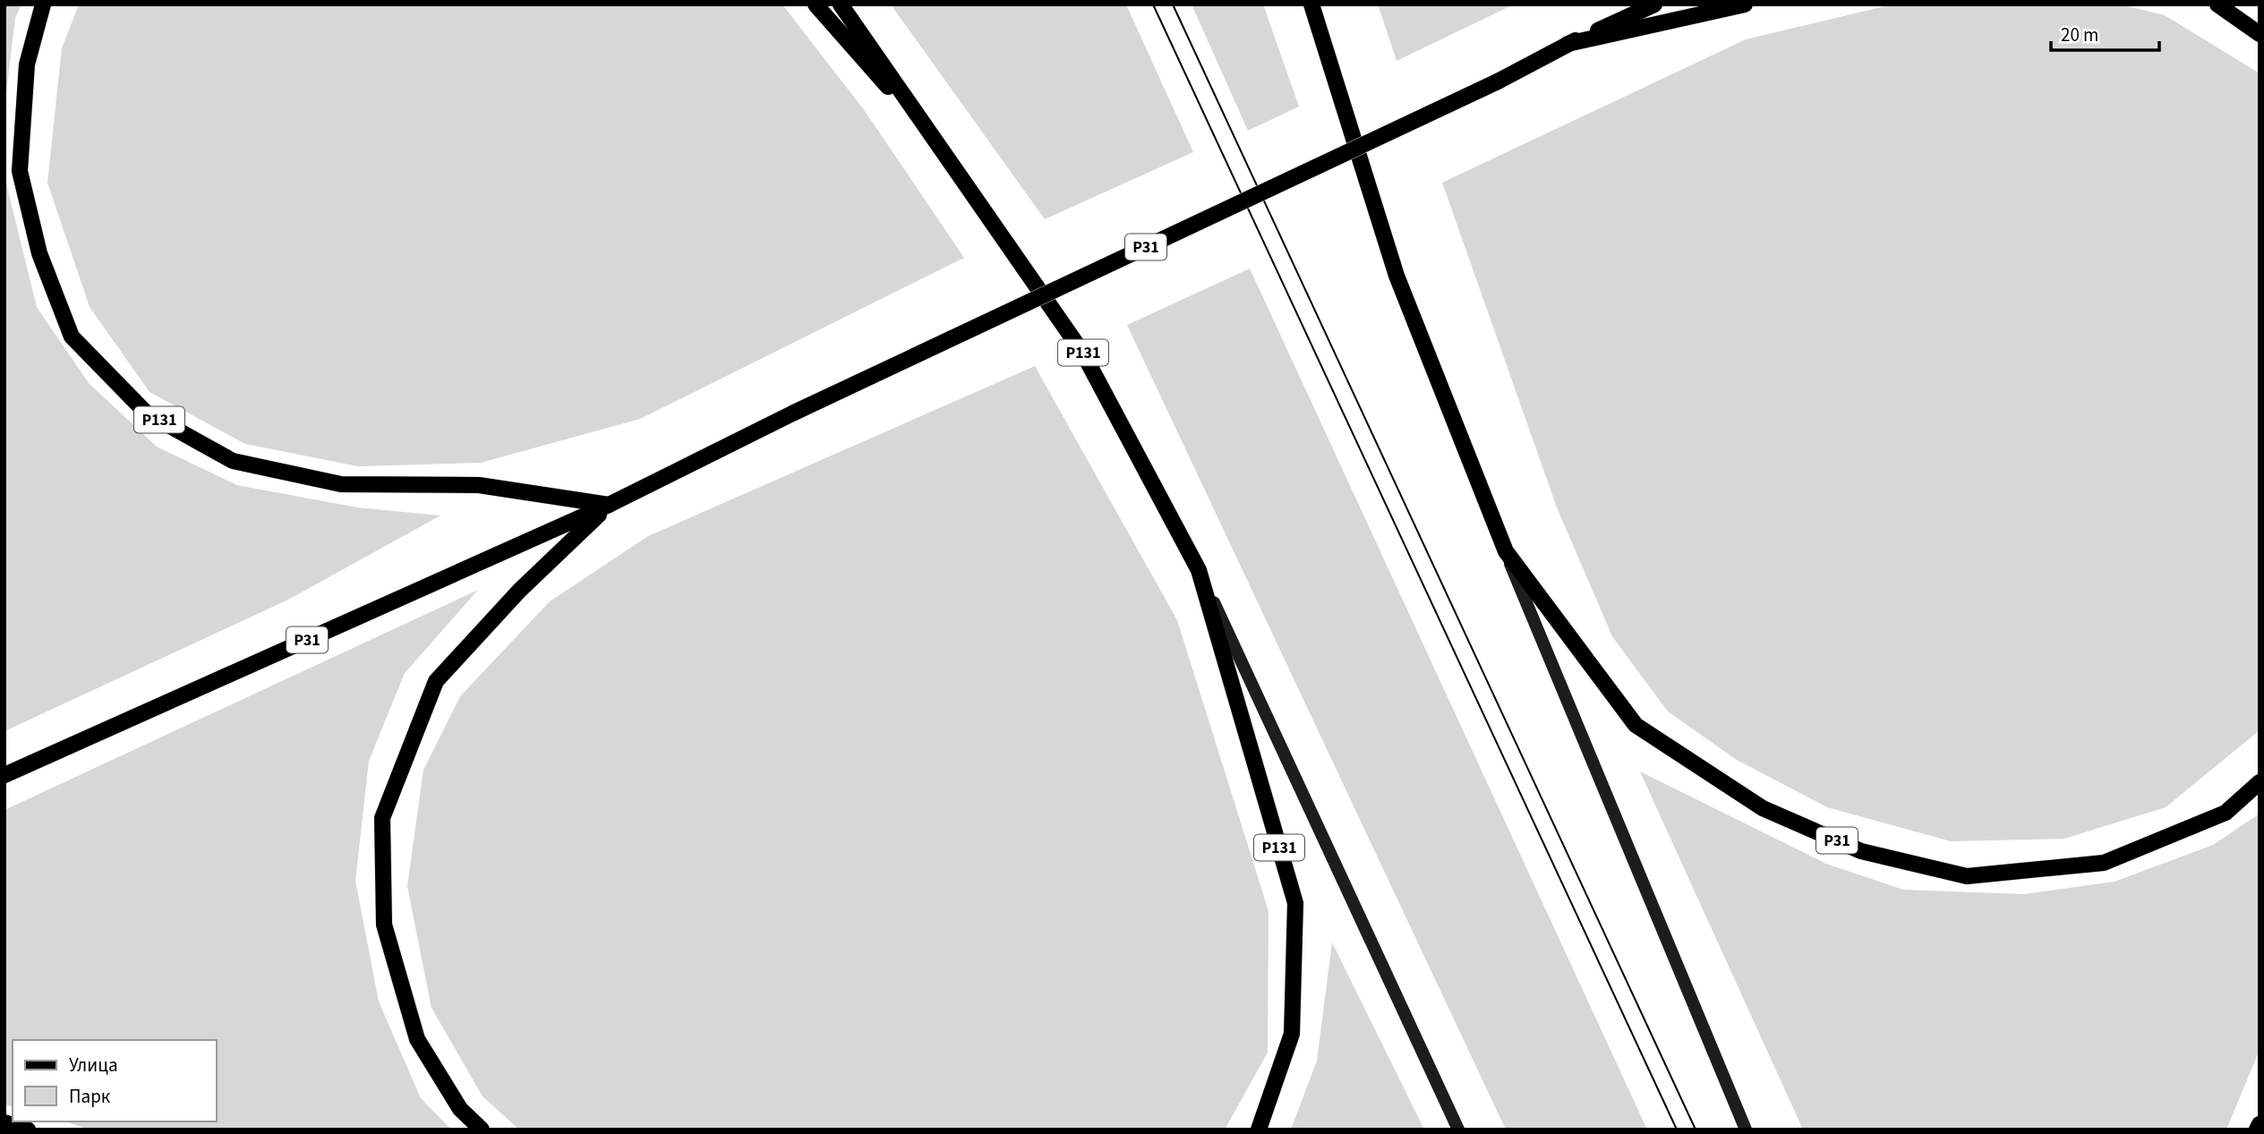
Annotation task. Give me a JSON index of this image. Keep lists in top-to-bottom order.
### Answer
{
  "streets": {
    "main road": ["Р31", "Р131"]
  },
  "crossings": [
    ["Р31", "Р131"]
  ],
  "legend": ["Улица", "Парк"],
  "scale_bar": "20 m"
}
